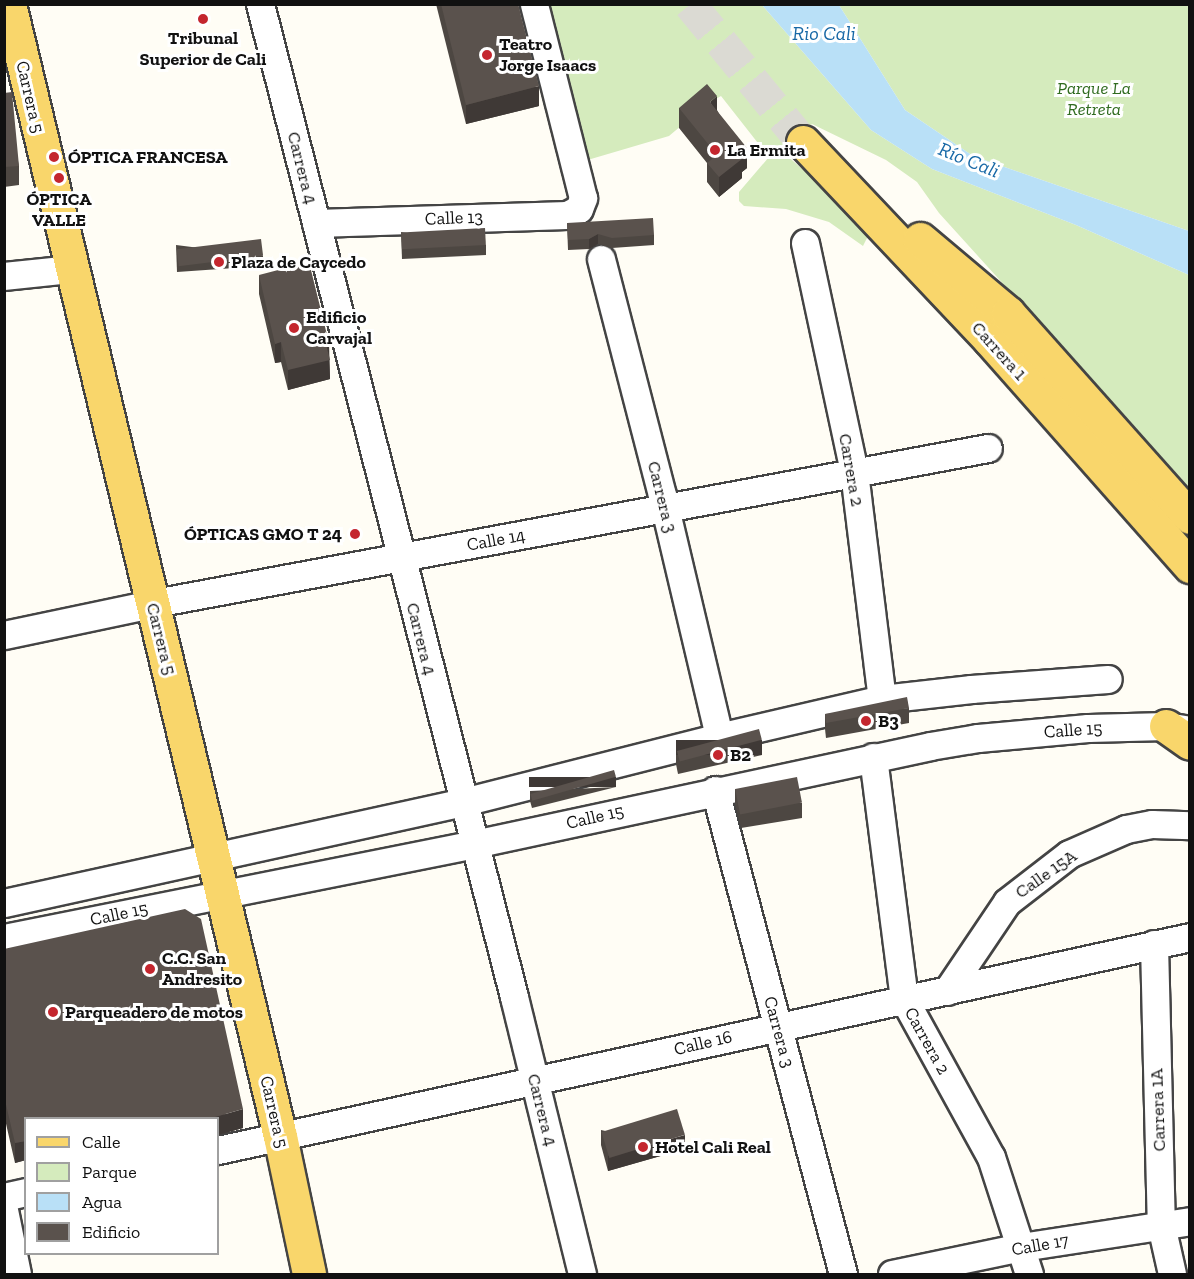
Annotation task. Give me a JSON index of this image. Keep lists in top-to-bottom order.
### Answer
{
  "streets": {
    "main road": ["Carrera 5", "Carrera 1"],
    "street": [
      "Carrera 4",
      "Calle 13",
      "Carrera 2",
      "Carrera 3",
      "Calle 14",
      "Calle 15",
      "Calle 15A",
      "Calle 16",
      "Carrera 1A",
      "Calle 17"
    ]
  },
  "crossings": [
    ["Carrera 5", "Calle 14"],
    ["Carrera 5", "Calle 15"],
    ["Carrera 5", "Calle 16"],
    ["Carrera 4", "Calle 13"],
    ["Carrera 4", "Calle 14"],
    ["Carrera 4", "Calle 15"],
    ["Carrera 4", "Calle 16"],
    ["Carrera 2", "Calle 14"],
    ["Carrera 2", "Calle 15"],
    ["Carrera 2", "Calle 16"],
    ["Carrera 2", "Calle 17"],
    ["Carrera 3", "Calle 14"],
    ["Carrera 3", "Calle 15"],
    ["Carrera 3", "Calle 16"],
    ["Calle 15A", "Calle 16"],
    ["Calle 16", "Carrera 1A"],
    ["Carrera 1A", "Calle 17"]
  ],
  "water": ["Rio Cali", "Río Cali"],
  "parks": ["Parque La Retreta"],
  "places": [
    "Tribunal Superior de Cali",
    "Teatro Jorge Isaacs",
    "La Ermita",
    "ÓPTICA FRANCESA",
    "ÓPTICA VALLE",
    "Plaza de Caycedo",
    "Edificio Carvajal",
    "ÓPTICAS GMO T 24",
    "B3",
    "B2",
    "C.C. San Andresito",
    "Parqueadero de motos",
    "Hotel Cali Real"
  ],
  "legend": [
    "Calle",
    "Parque",
    "Agua",
    "Edificio"
  ]
}
